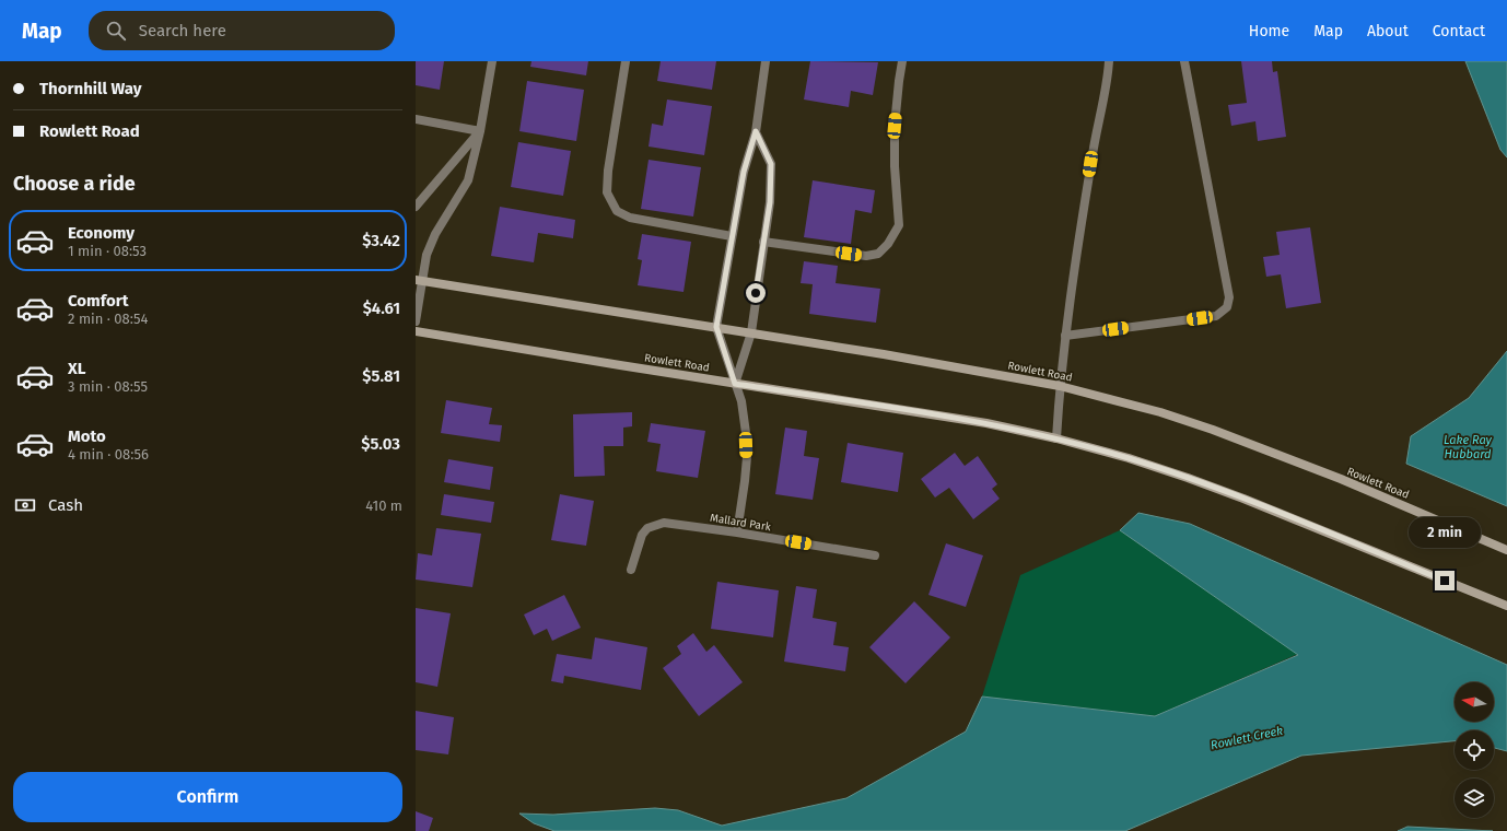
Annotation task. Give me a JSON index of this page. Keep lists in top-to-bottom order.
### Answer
{
  "streets": {
    "main road": ["Rowlett Road"],
    "street": ["Mallard Park"]
  },
  "water": ["Lake Ray Hubbard", "Rowlett Creek"],
  "north": "left",
  "page": {
    "header": "Map",
    "search": "Search here",
    "nav": [
      "Home",
      "Map",
      "About",
      "Contact"
    ],
    "banner": ["Thornhill Way", "Rowlett Road"],
    "heading": "Choose a ride",
    "list": [
      {
        "name": "Economy",
        "note": "1 min · 08:53",
        "value": "$3.42"
      },
      {
        "name": "Comfort",
        "note": "2 min · 08:54",
        "value": "$4.61"
      },
      {
        "name": "XL",
        "note": "3 min · 08:55",
        "value": "$5.81"
      },
      {
        "name": "Moto",
        "note": "4 min · 08:56",
        "value": "$5.03"
      }
    ],
    "pay": ["Cash", "410 m"],
    "bubble": "2 min",
    "buttons": "Confirm"
  }
}
